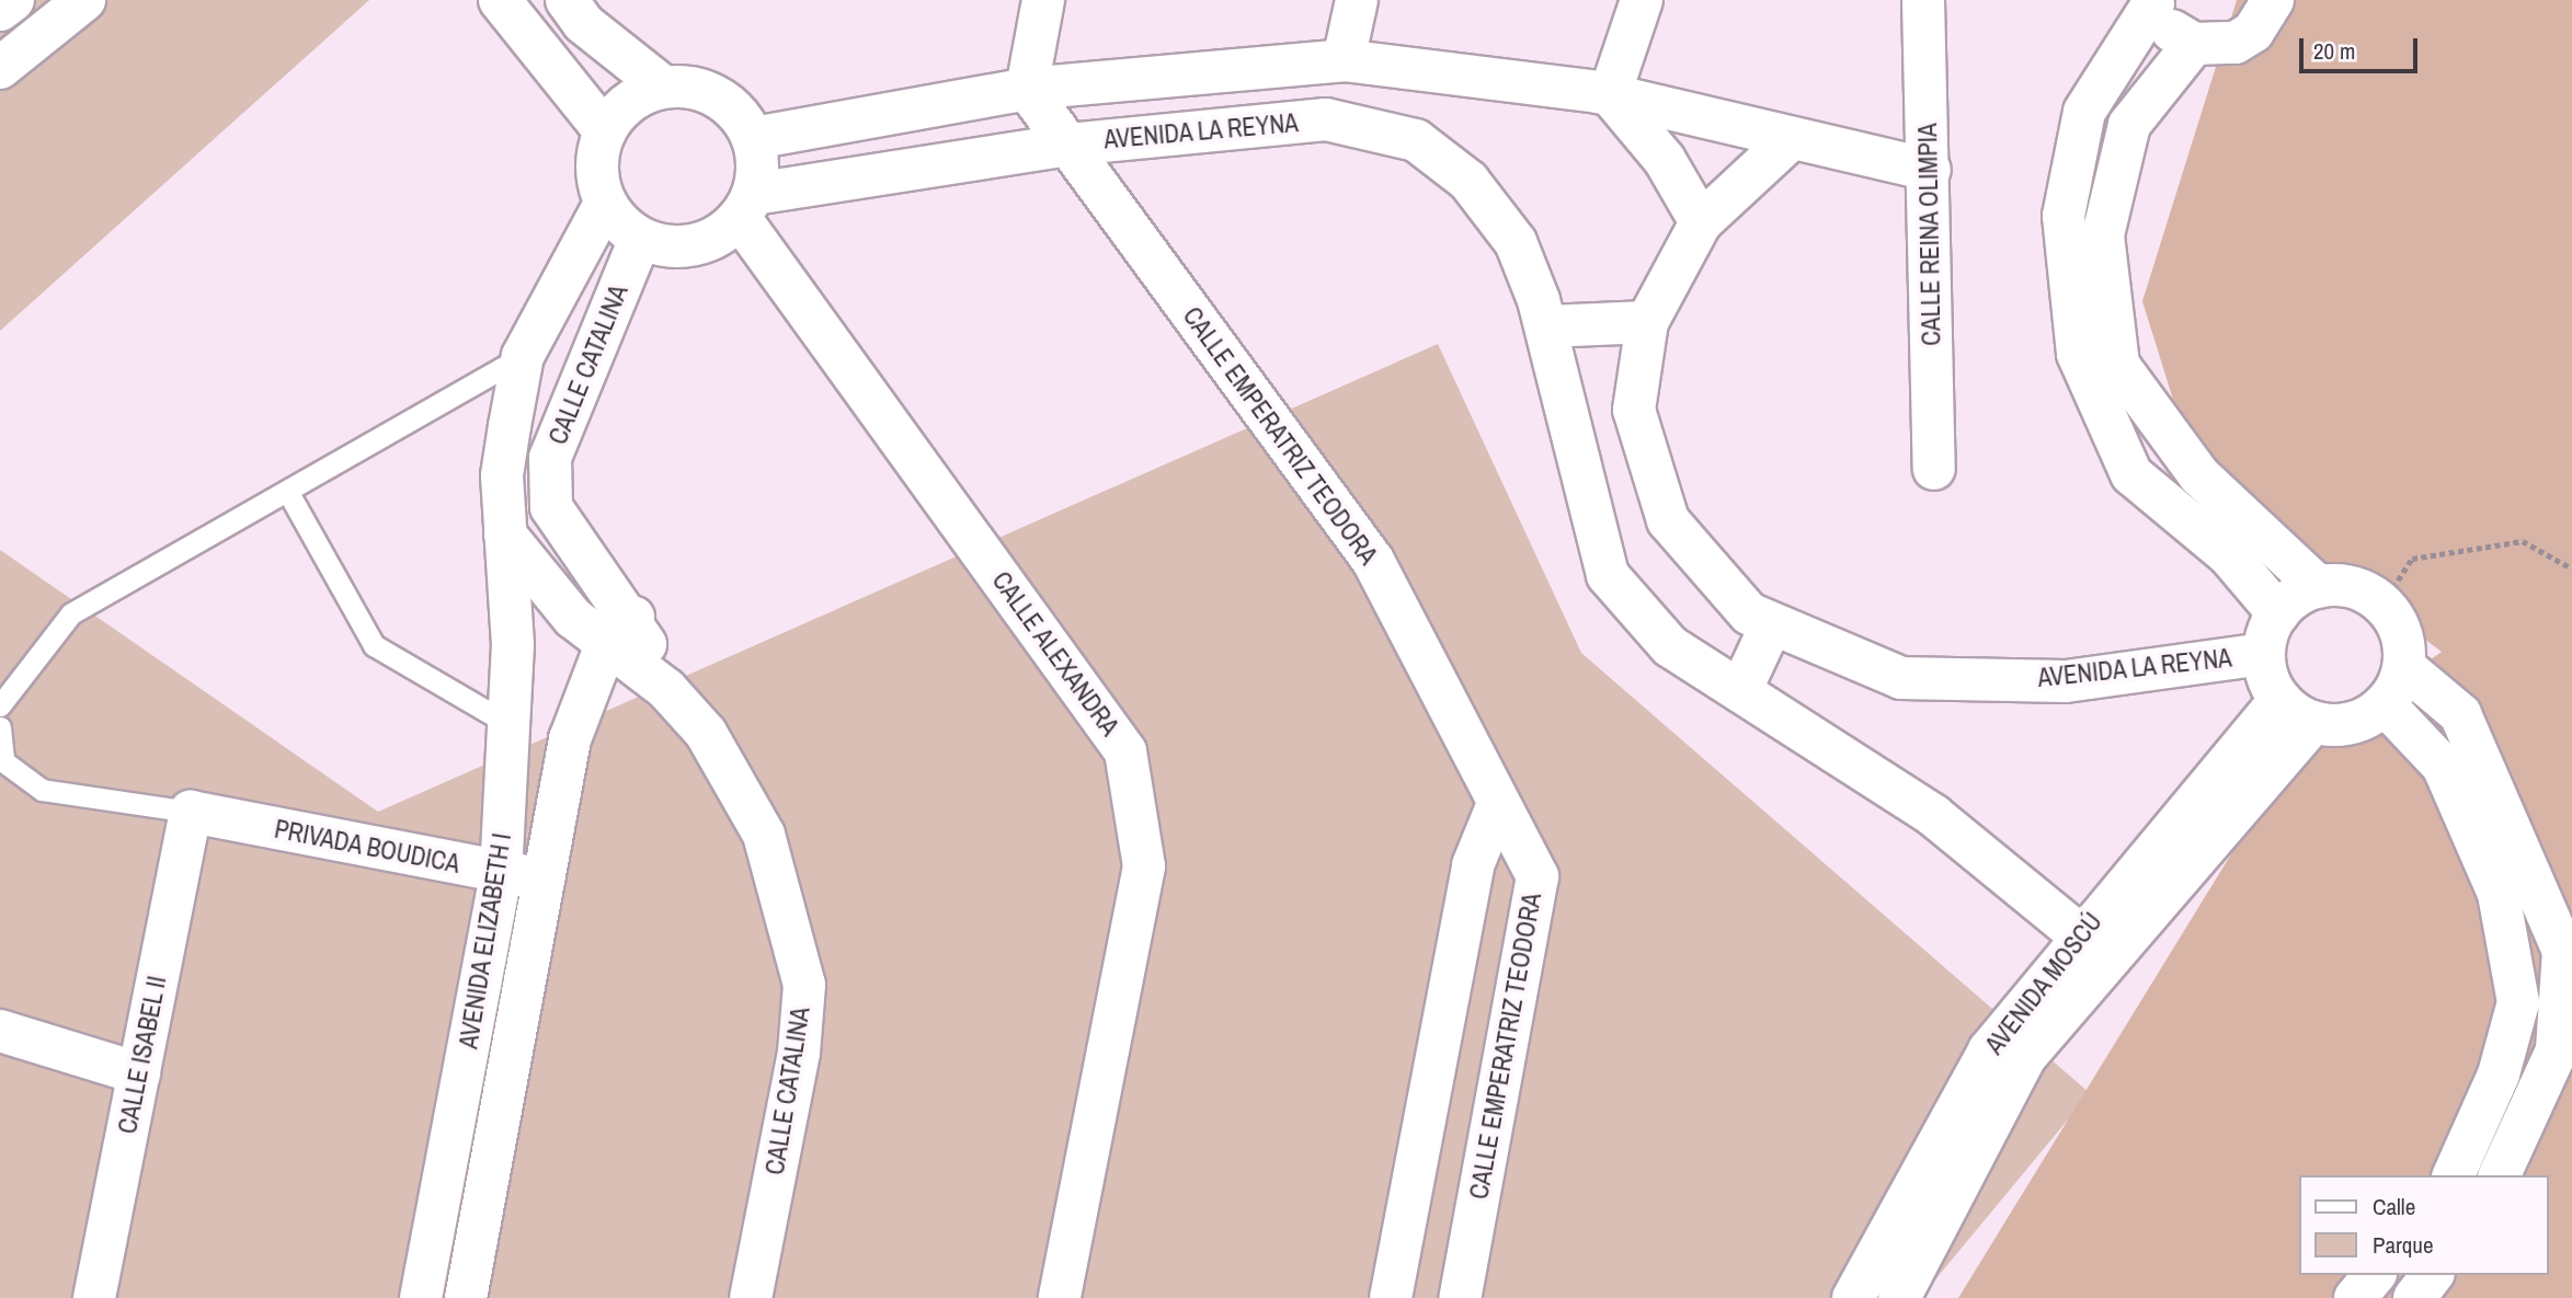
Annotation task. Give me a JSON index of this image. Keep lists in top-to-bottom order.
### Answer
{
  "streets": {
    "street": [
      "AVENIDA LA REYNA",
      "CALLE REINA OLIMPIA",
      "CALLE CATALINA",
      "CALLE EMPERATRIZ TEODORA",
      "CALLE ALEXANDRA",
      "PRIVADA BOUDICA",
      "AVENIDA ELIZABETH I",
      "AVENIDA MOSCÚ",
      "CALLE ISABEL II"
    ]
  },
  "crossings": [
    ["AVENIDA LA REYNA", "CALLE CATALINA"],
    ["AVENIDA LA REYNA", "CALLE EMPERATRIZ TEODORA"],
    ["AVENIDA LA REYNA", "CALLE ALEXANDRA"],
    ["AVENIDA LA REYNA", "AVENIDA MOSCÚ"],
    ["CALLE CATALINA", "CALLE ALEXANDRA"],
    ["CALLE CATALINA", "AVENIDA ELIZABETH I"],
    ["PRIVADA BOUDICA", "AVENIDA ELIZABETH I"],
    ["PRIVADA BOUDICA", "CALLE ISABEL II"]
  ],
  "legend": ["Calle", "Parque"],
  "scale_bar": "20 m"
}
